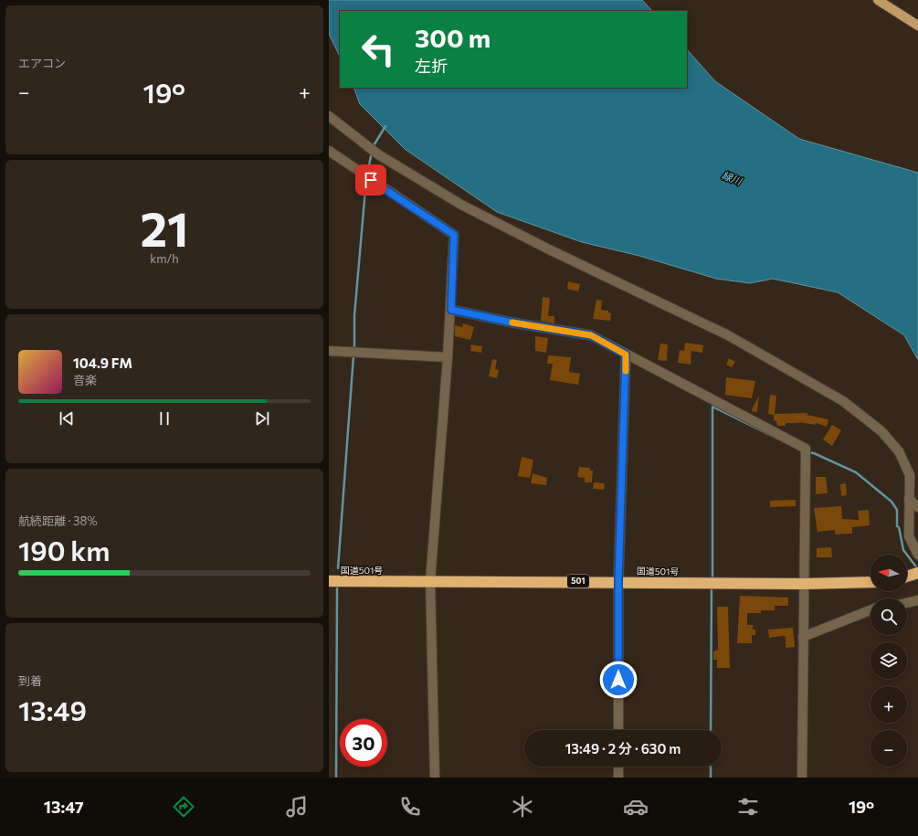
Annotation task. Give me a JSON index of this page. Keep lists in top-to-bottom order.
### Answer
{
  "streets": {
    "highway": ["国道501号", "501"]
  },
  "water": ["緑川"],
  "north": "left",
  "page": {
    "tile": [
      "エアコン",
      ["21", "km/h"],
      ["航続距離 · 38%", "190 km"],
      ["到着", "13:49"]
    ],
    "turn": ["300 m", "左折"],
    "heat": ["−", "19°", "+"],
    "song": ["104.9 FM", "音楽"],
    "map_buttons": ["+", "−"],
    "limit": "30",
    "trip": "13:49 · 2 分 · 630 m",
    "tabs": ["13:47", "19°"]
  }
}
